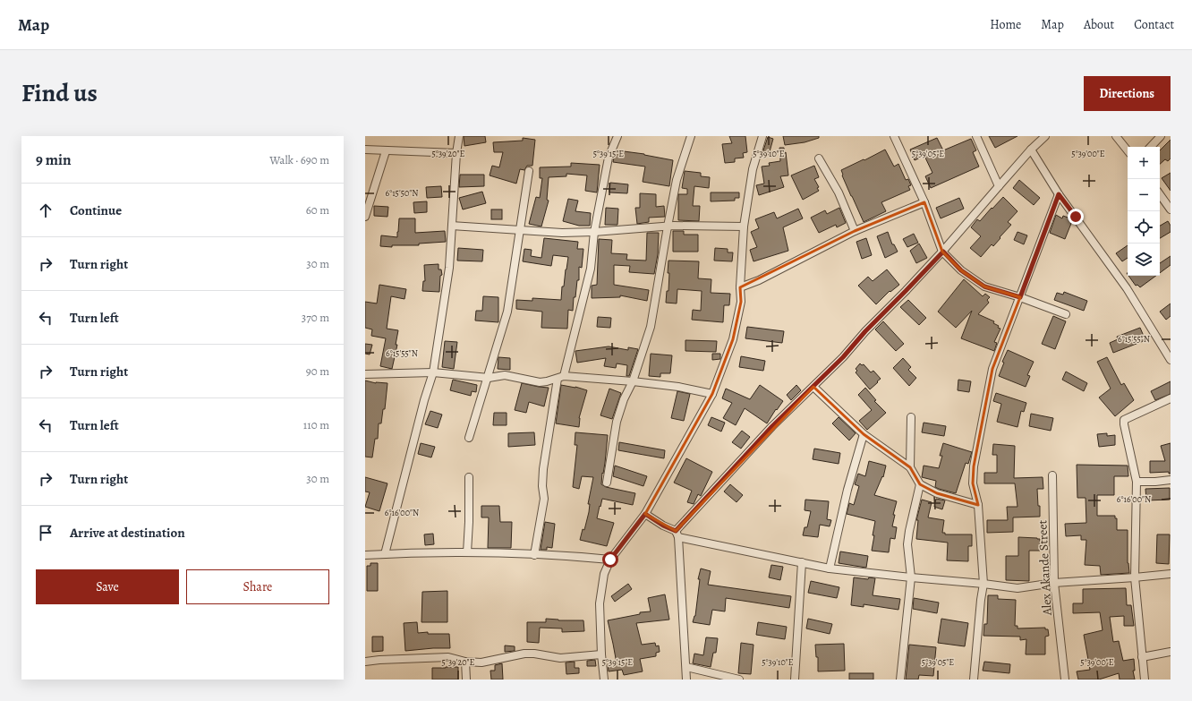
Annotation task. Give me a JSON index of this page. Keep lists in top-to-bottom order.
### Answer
{
  "streets": {
    "street": ["Alex Akande Street"]
  },
  "page": {
    "header": "Map",
    "nav": [
      "Home",
      "Map",
      "About",
      "Contact"
    ],
    "title": "Find us",
    "buttons": [
      "Directions",
      ["Save", "Share"]
    ],
    "heading": ["9 min", "Walk · 690 m"],
    "map_buttons": ["+", "−"],
    "list": [
      ["Continue", "60 m"],
      ["Turn right", "30 m"],
      ["Turn left", "370 m"],
      ["Turn right", "90 m"],
      ["Turn left", "110 m"],
      ["Turn right", "30 m"],
      "Arrive at destination"
    ]
  },
  "coordinates": [
    "5°39'20\"E",
    "5°39'15\"E",
    "5°39'10\"E",
    "5°39'05\"E",
    "5°39'00\"E",
    "6°15'50\"N",
    "6°15'55\"N",
    "6°16'00\"N"
  ]
}
